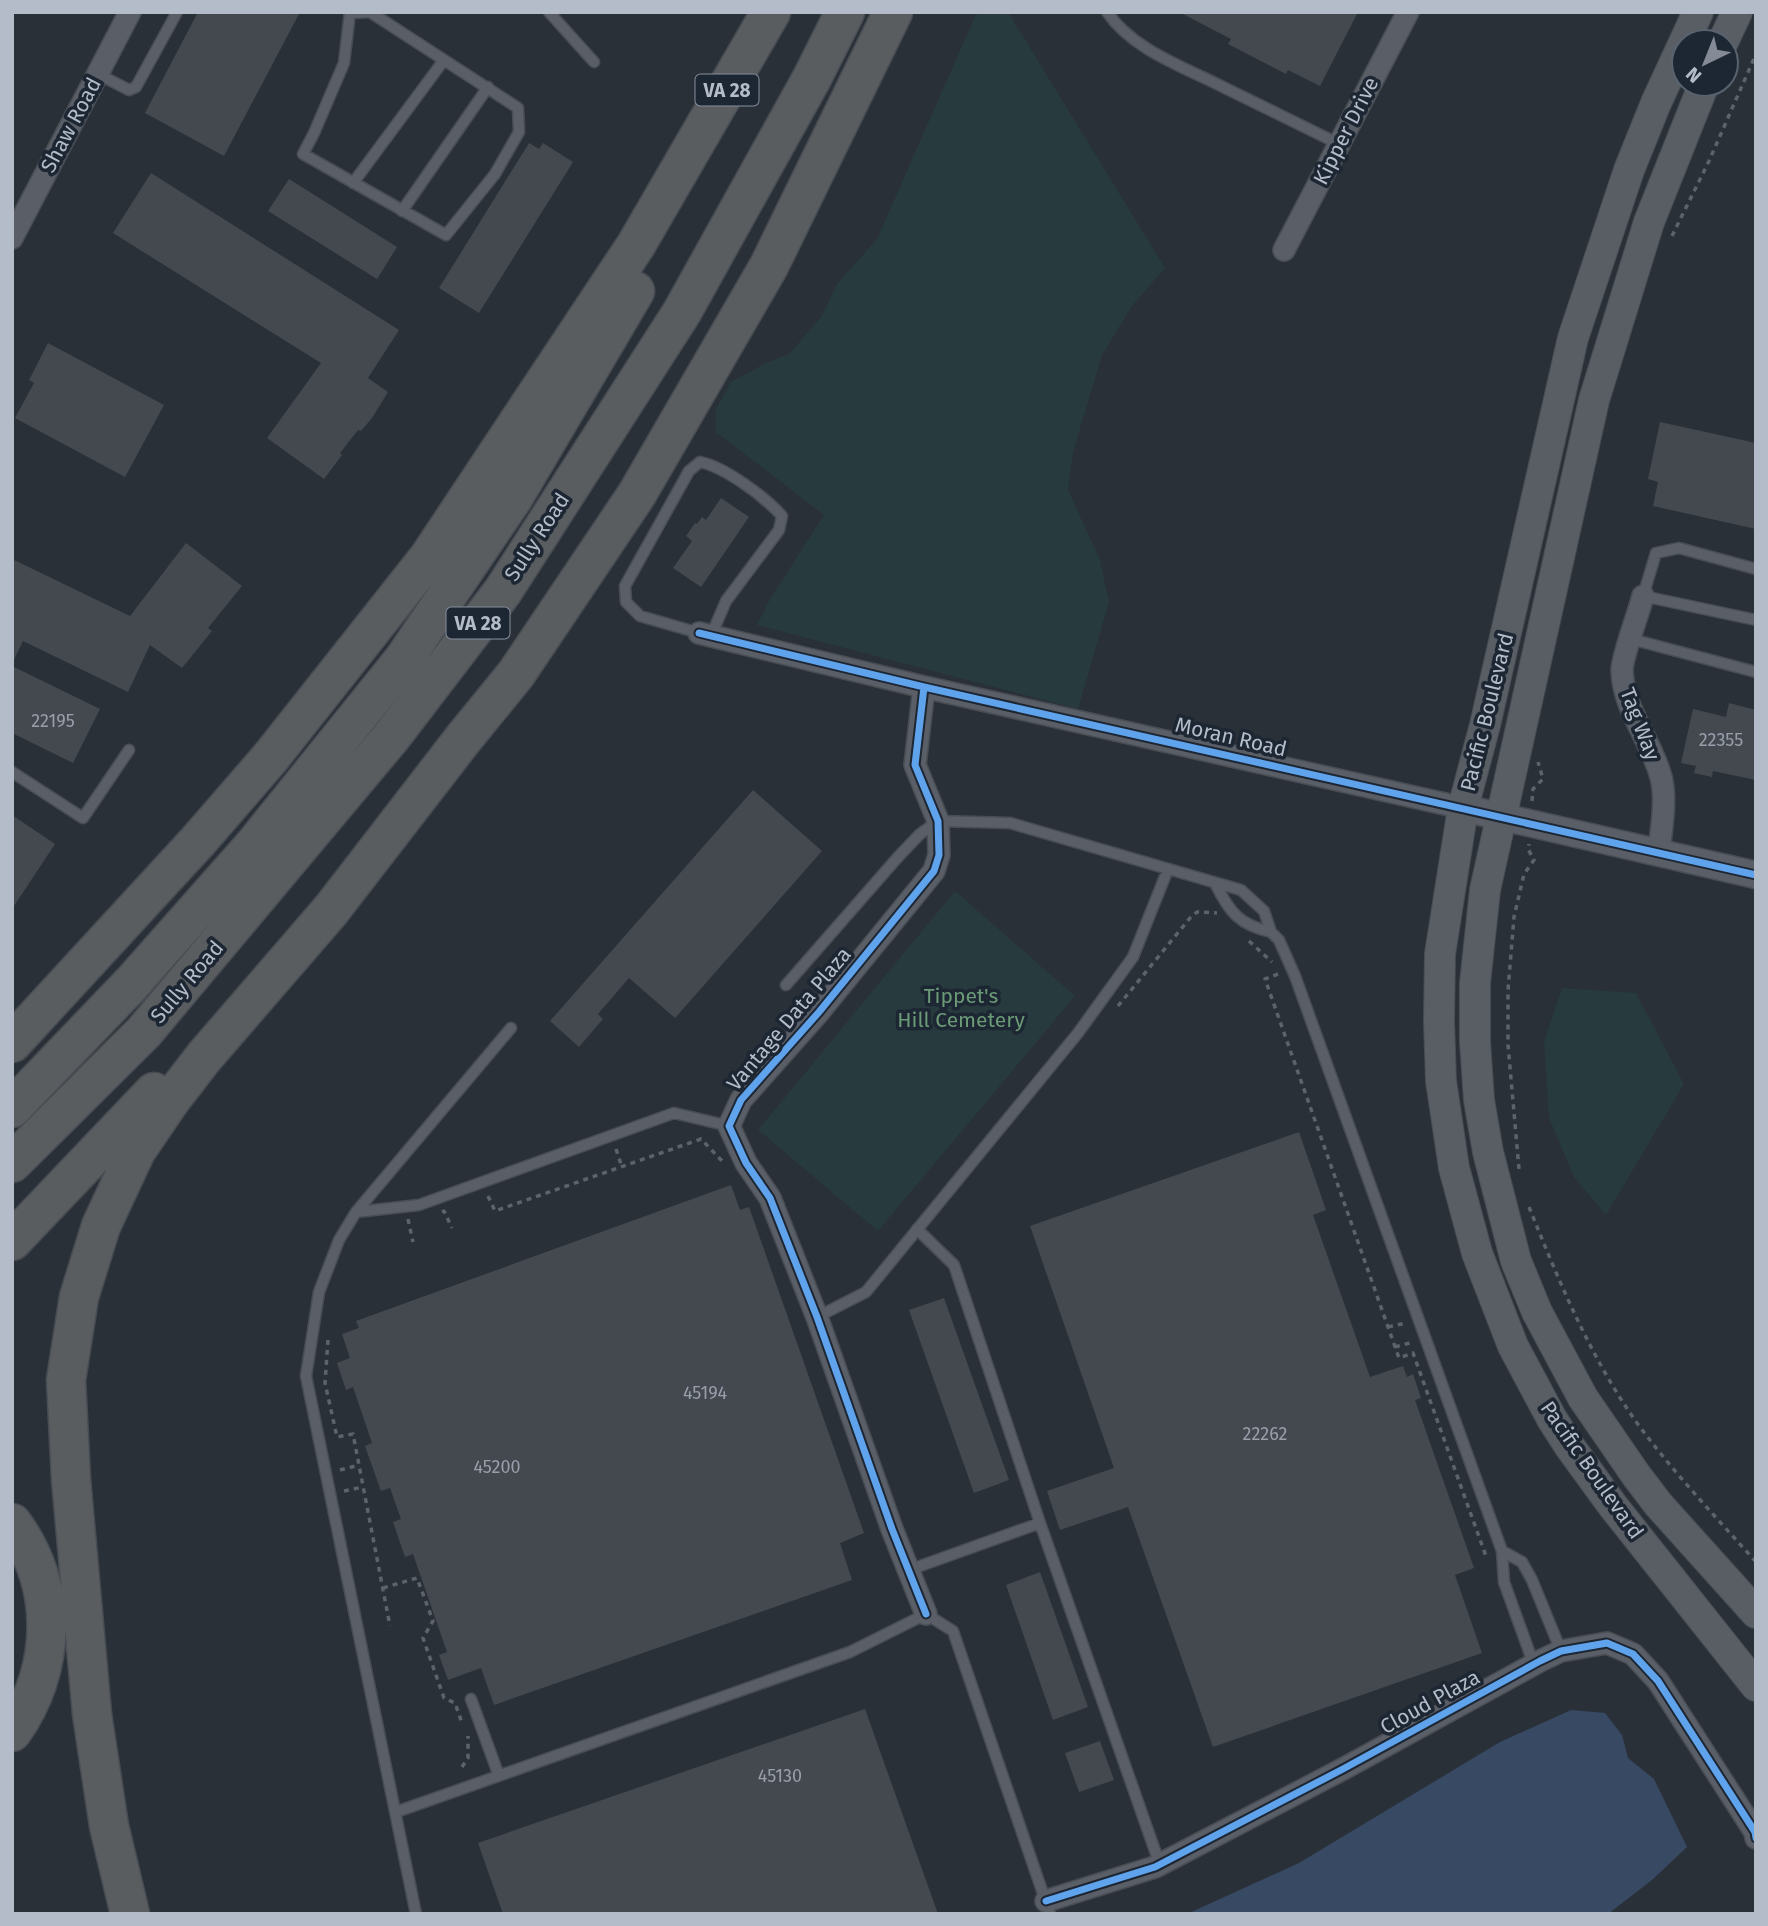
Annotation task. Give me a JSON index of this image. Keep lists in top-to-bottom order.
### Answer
{
  "streets": {
    "highway": ["VA 28", "Sully Road"],
    "main road": ["Pacific Boulevard"],
    "street": [
      "Shaw Road",
      "Kipper Drive",
      "Tag Way",
      "Moran Road",
      "Vantage Data Plaza",
      "Cloud Plaza"
    ]
  },
  "crossings": [
    ["Pacific Boulevard", "Moran Road"],
    ["Tag Way", "Moran Road"],
    ["Moran Road", "Vantage Data Plaza"]
  ],
  "parks": ["Tippet's Hill Cemetery"],
  "house_numbers": [
    "22195",
    "22355",
    "45194",
    "22262",
    "45200",
    "45130"
  ],
  "north": "bottom left"
}
